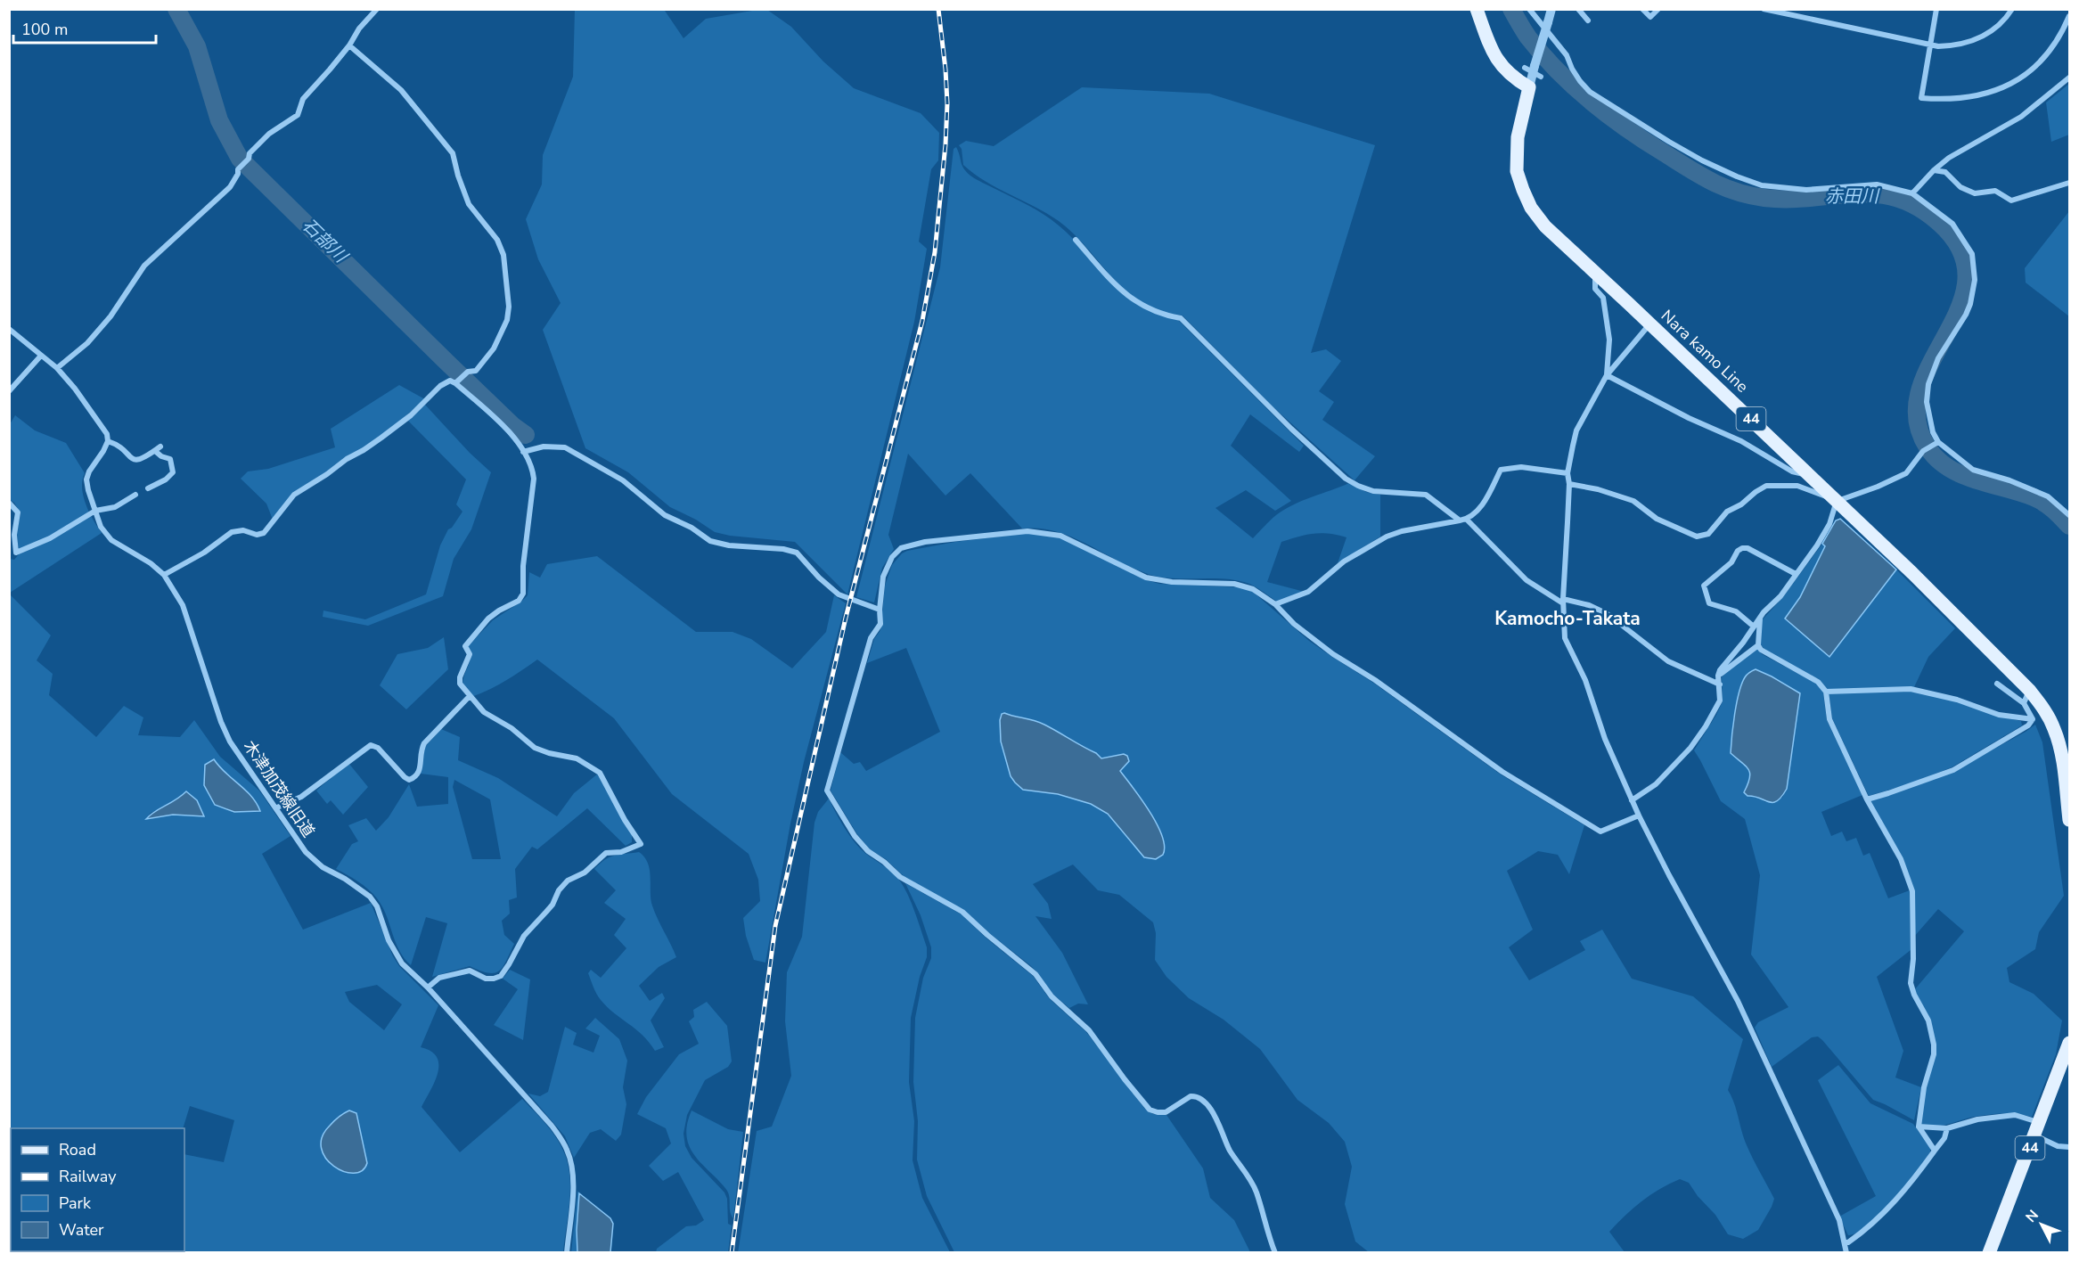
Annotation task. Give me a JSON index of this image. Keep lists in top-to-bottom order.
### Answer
{
  "streets": {
    "main road": ["Nara kamo Line", "44"],
    "street": ["木津加茂線旧道"]
  },
  "districts": ["Kamocho-Takata"],
  "water": ["赤田川", "石部川"],
  "legend": [
    "Road",
    "Railway",
    "Park",
    "Water"
  ],
  "scale_bar": "100 m",
  "north": "top left"
}
